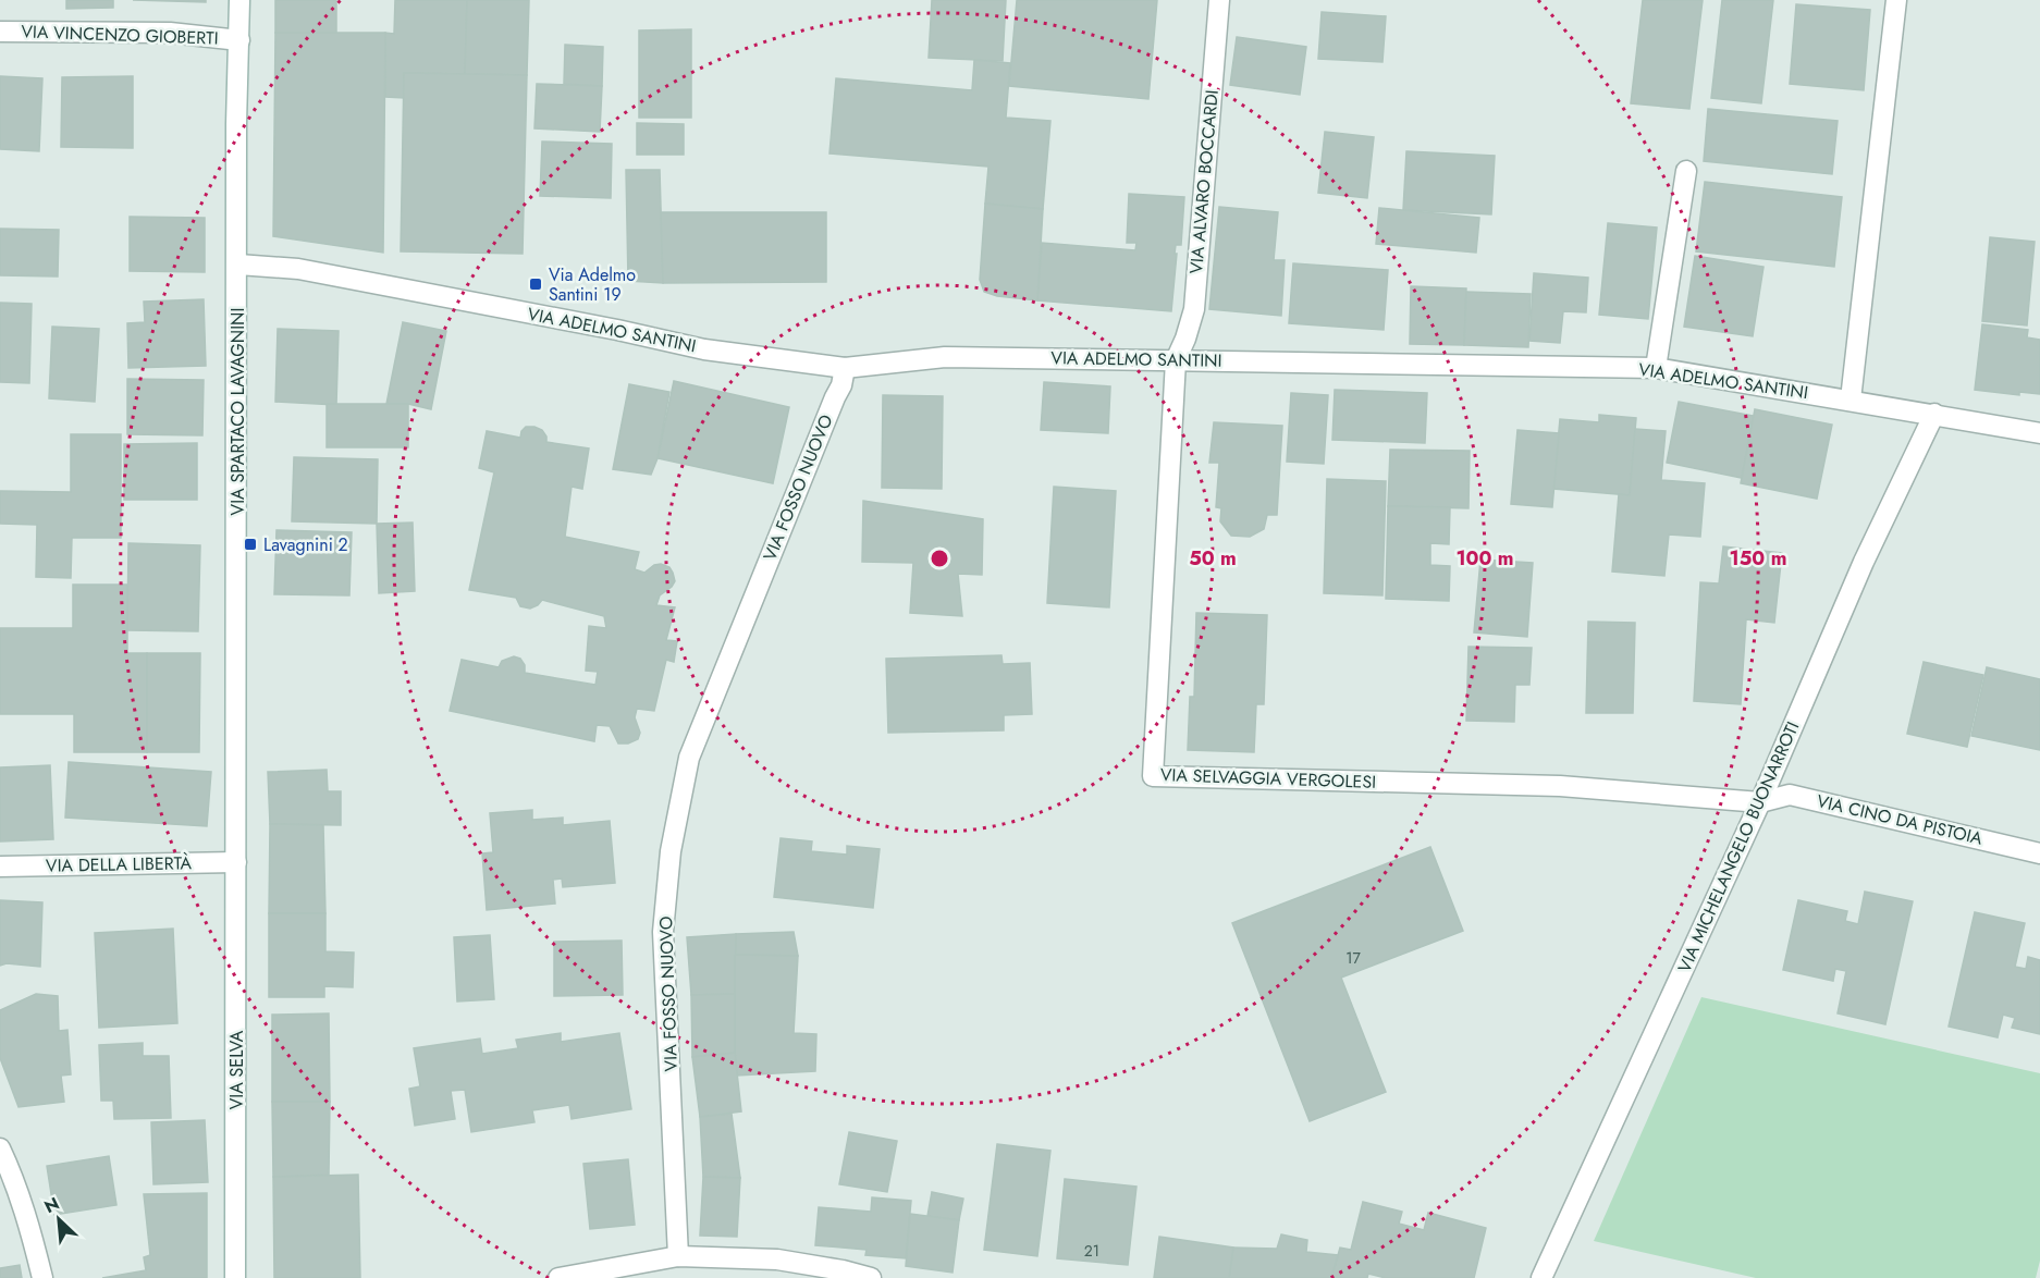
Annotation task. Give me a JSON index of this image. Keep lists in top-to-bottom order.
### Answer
{
  "streets": {
    "street": [
      "VIA VINCENZO GIOBERTI",
      "VIA ALVARO BOCCARDI",
      "VIA ADELMO SANTINI",
      "VIA SPARTACO LAVAGNINI",
      "VIA FOSSO NUOVO",
      "VIA SELVAGGIA VERGOLESI",
      "VIA CINO DA PISTOIA",
      "VIA MICHELANGELO BUONARROTI",
      "VIA DELLA LIBERTÀ",
      "VIA SELVA"
    ]
  },
  "crossings": [
    ["VIA VINCENZO GIOBERTI", "VIA SPARTACO LAVAGNINI"],
    ["VIA ALVARO BOCCARDI", "VIA ADELMO SANTINI"],
    ["VIA ALVARO BOCCARDI", "VIA SELVAGGIA VERGOLESI"],
    ["VIA ADELMO SANTINI", "VIA SPARTACO LAVAGNINI"],
    ["VIA ADELMO SANTINI", "VIA FOSSO NUOVO"],
    ["VIA ADELMO SANTINI", "VIA SELVAGGIA VERGOLESI"],
    ["VIA ADELMO SANTINI", "VIA MICHELANGELO BUONARROTI"],
    ["VIA SPARTACO LAVAGNINI", "VIA DELLA LIBERTÀ"],
    ["VIA SPARTACO LAVAGNINI", "VIA SELVA"],
    ["VIA SELVAGGIA VERGOLESI", "VIA CINO DA PISTOIA"],
    ["VIA SELVAGGIA VERGOLESI", "VIA MICHELANGELO BUONARROTI"],
    ["VIA CINO DA PISTOIA", "VIA MICHELANGELO BUONARROTI"],
    ["VIA DELLA LIBERTÀ", "VIA SELVA"]
  ],
  "places": {
    "transit": ["Via Adelmo Santini 19", "Lavagnini 2"]
  },
  "house_numbers": ["17", "21"],
  "north": "top left",
  "rings": ["50 m", "100 m", "150 m"]
}
